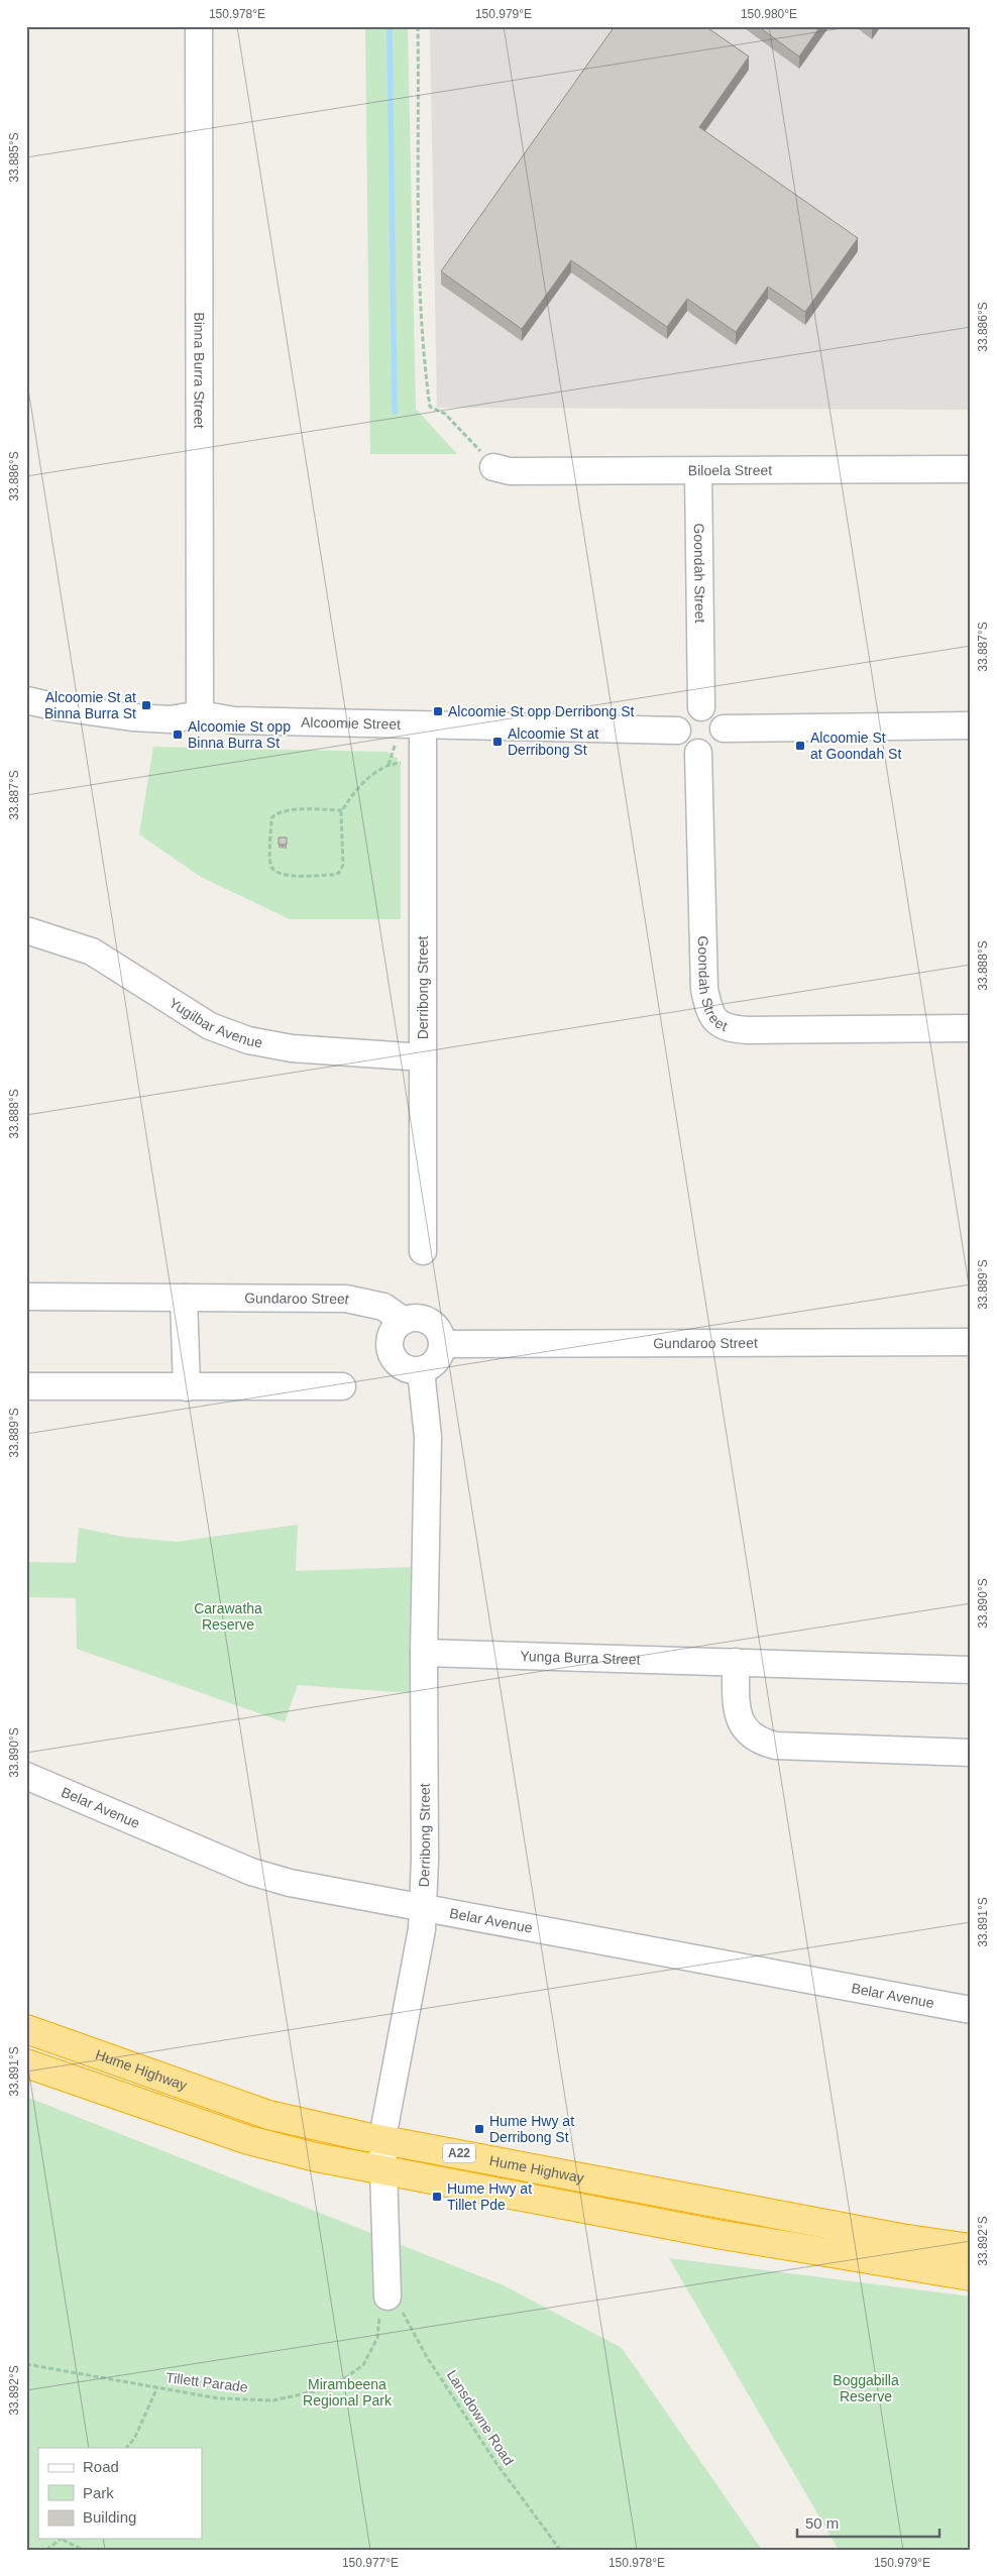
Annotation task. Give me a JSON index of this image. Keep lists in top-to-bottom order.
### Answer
{
  "streets": {
    "highway": ["Hume Highway", "A22"],
    "street": [
      "Binna Burra Street",
      "Biloela Street",
      "Goondah Street",
      "Alcoomie Street",
      "Derribong Street",
      "Yugilbar Avenue",
      "Gundaroo Street",
      "Yunga Burra Street",
      "Belar Avenue"
    ],
    "path": ["Tillett Parade", "Lansdowne Road"]
  },
  "crossings": [
    ["Binna Burra Street", "Alcoomie Street"],
    ["Biloela Street", "Goondah Street"],
    ["Goondah Street", "Alcoomie Street"],
    ["Alcoomie Street", "Derribong Street"],
    ["Derribong Street", "Yugilbar Avenue"],
    ["Derribong Street", "Gundaroo Street"],
    ["Derribong Street", "Yunga Burra Street"],
    ["Derribong Street", "Belar Avenue"],
    ["Derribong Street", "Hume Highway"],
    ["Derribong Street", "A22"],
    ["Derribong Street", "Tillett Parade"],
    ["Derribong Street", "Lansdowne Road"],
    ["Tillett Parade", "Lansdowne Road"]
  ],
  "parks": ["Carawatha Reserve", "Boggabilla Reserve", "Mirambeena Regional Park"],
  "places": {
    "transit": [
      "Alcoomie St at Binna Burra St",
      "Alcoomie St opp Derribong St",
      "Alcoomie St opp Binna Burra St",
      "Alcoomie St at Derribong St",
      "Alcoomie St at Goondah St",
      "Hume Hwy at Derribong St",
      "Hume Hwy at Tillet Pde"
    ]
  },
  "legend": ["Road", "Park", "Building"],
  "scale_bar": "50 m",
  "coordinates": [
    "150.978°E",
    "150.979°E",
    "150.980°E",
    "33.885°S",
    "33.886°S",
    "33.887°S",
    "33.888°S",
    "33.889°S",
    "33.890°S",
    "33.891°S",
    "33.892°S",
    "150.977°E"
  ]
}
